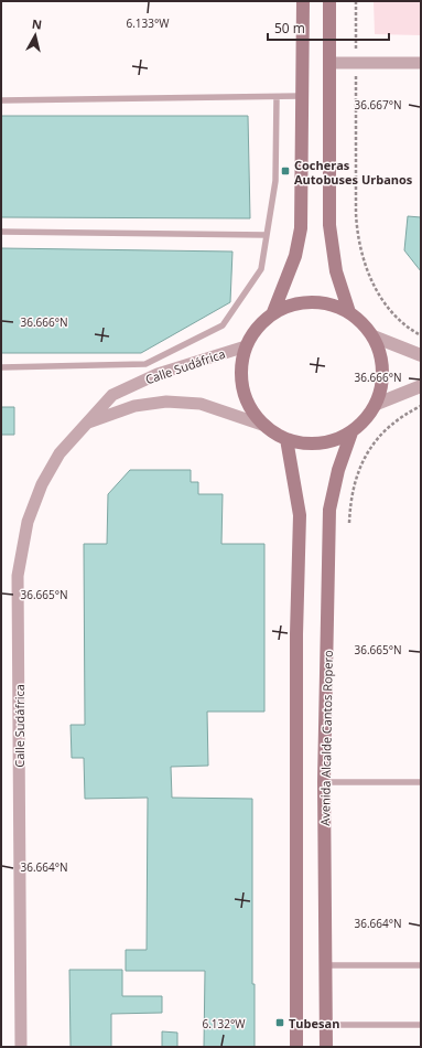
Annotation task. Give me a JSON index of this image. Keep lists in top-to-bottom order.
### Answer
{
  "streets": {
    "main road": ["Avenida Alcalde Cantos Ropero"],
    "street": ["Calle Sudáfrica"]
  },
  "crossings": [
    ["Calle Sudáfrica", "Avenida Alcalde Cantos Ropero"]
  ],
  "places": {
    "transit": ["Cocheras Autobuses Urbanos", "Tubesan"]
  },
  "scale_bar": "50 m",
  "north": "top",
  "coordinates": [
    "6.133°W",
    "36.667°N",
    "36.666°N",
    "36.665°N",
    "36.664°N",
    "6.132°W"
  ]
}
